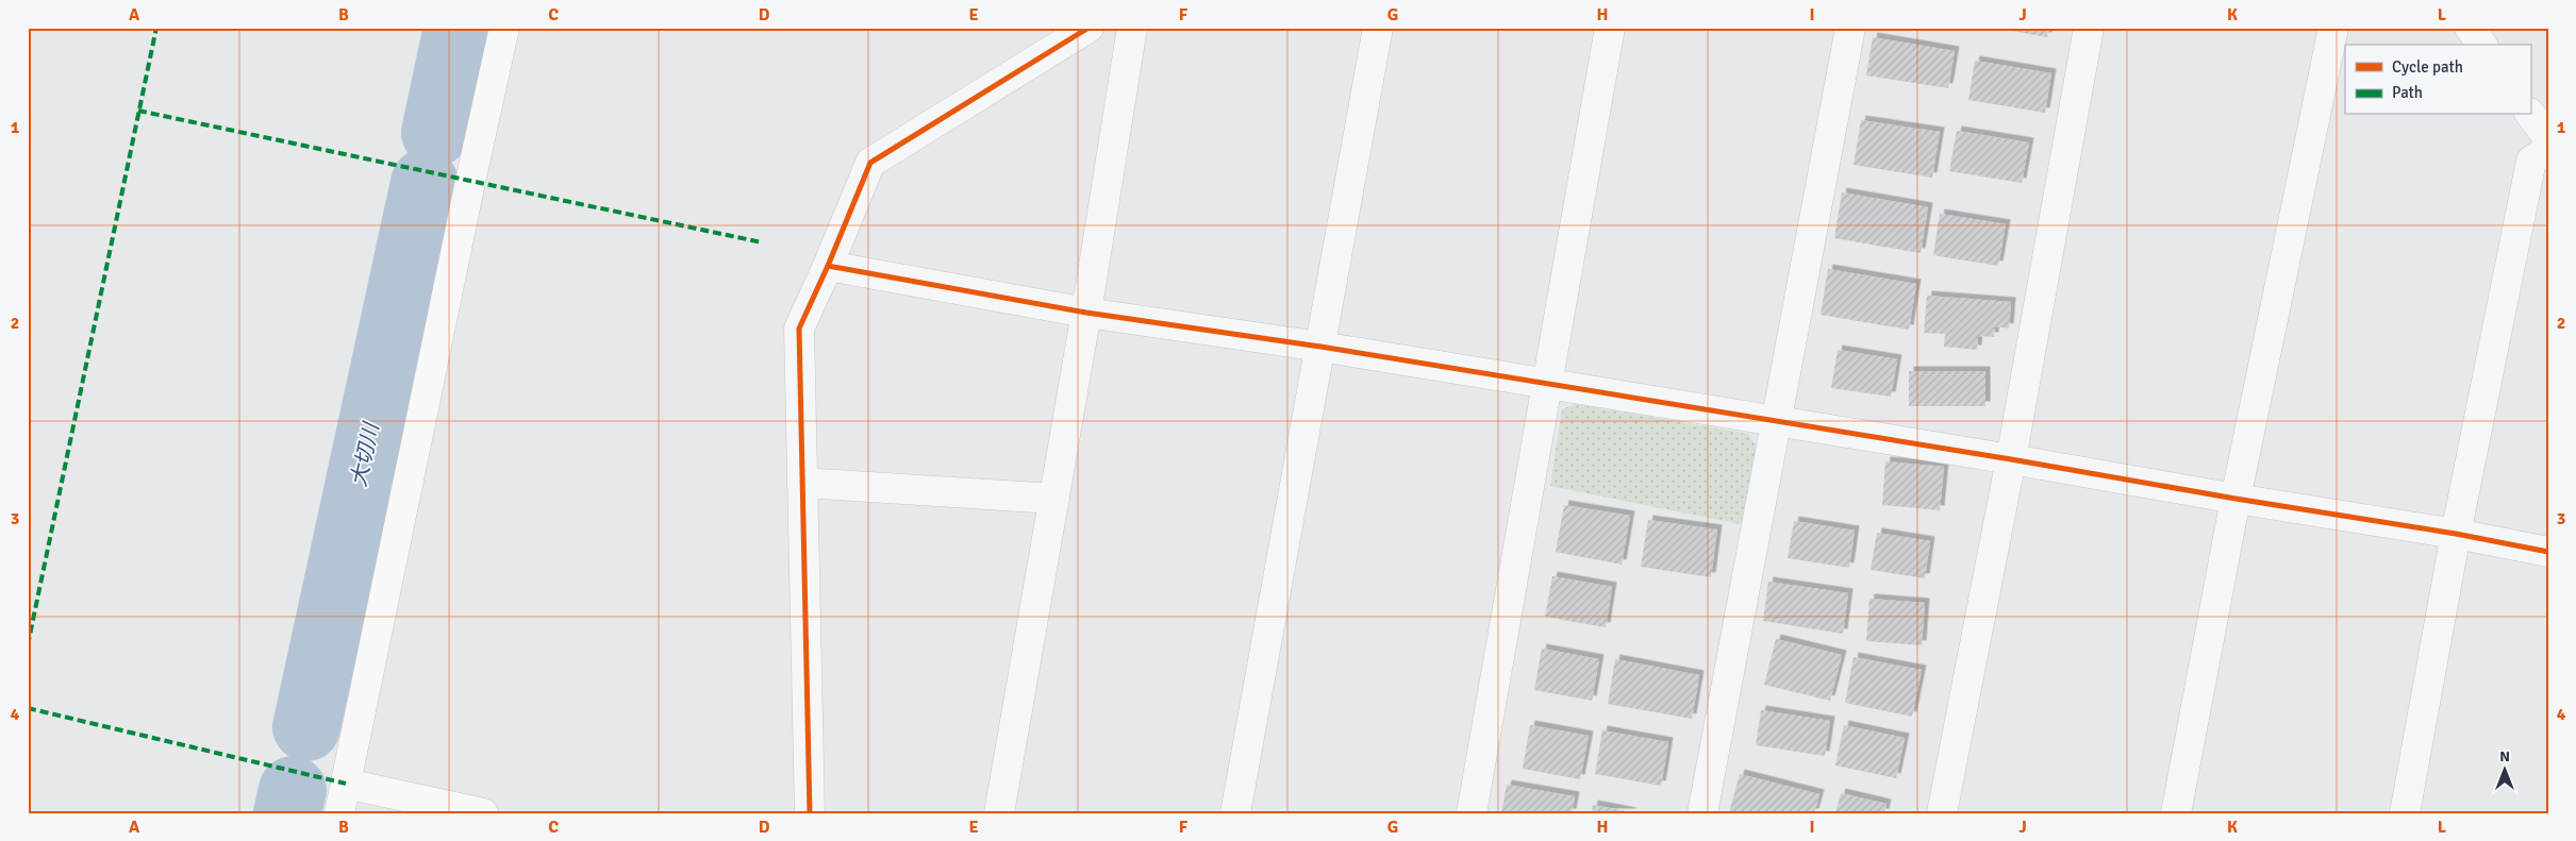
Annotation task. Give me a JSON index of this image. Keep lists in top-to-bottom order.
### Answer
{
  "water": ["大切川"],
  "legend": ["Cycle path", "Path"],
  "north": "top",
  "grid": {
    "columns": [
      "A",
      "B",
      "C",
      "D",
      "E",
      "F",
      "G",
      "H",
      "I",
      "J",
      "K",
      "L"
    ],
    "rows": [
      "1",
      "2",
      "3",
      "4"
    ]
  }
}
